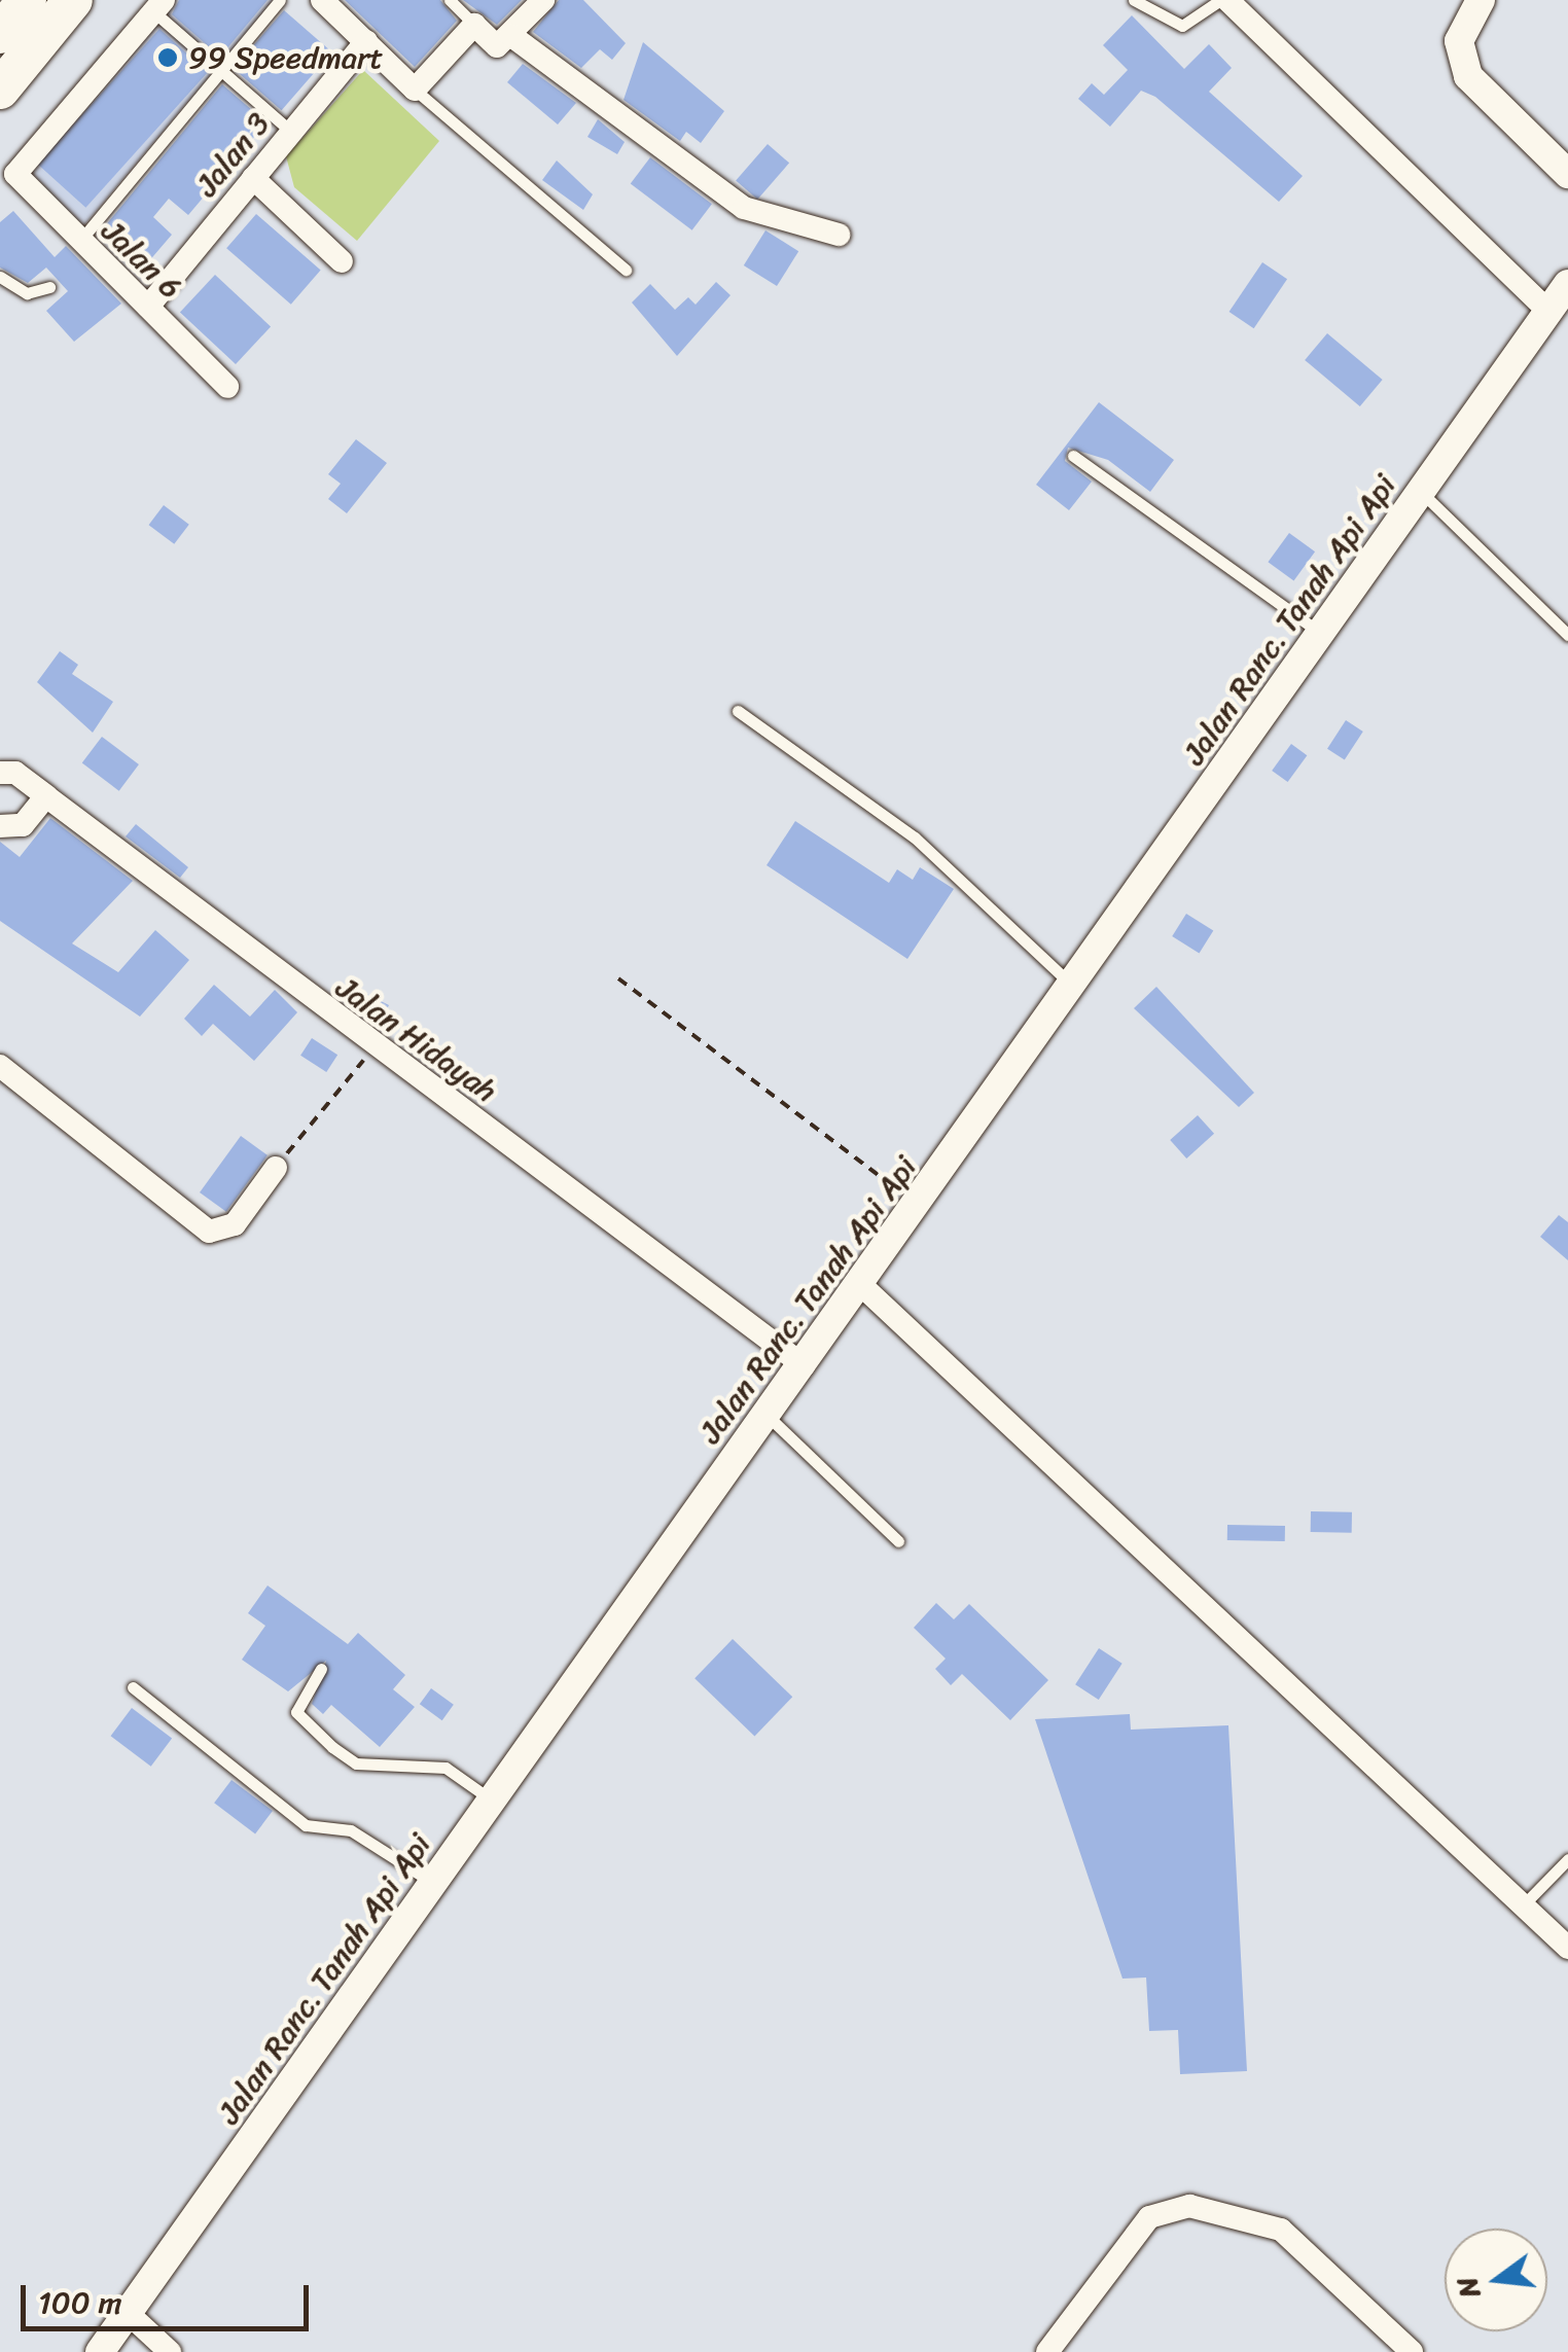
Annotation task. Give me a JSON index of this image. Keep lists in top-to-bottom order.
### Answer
{
  "streets": {
    "street": [
      "Jalan 3",
      "Jalan 6",
      "Jalan Ranc. Tanah Api Api",
      "Jalan Hidayah"
    ]
  },
  "crossings": [
    ["Jalan 3", "Jalan 6"],
    ["Jalan Ranc. Tanah Api Api", "Jalan Hidayah"]
  ],
  "places": ["99 Speedmart"],
  "scale_bar": "100 m",
  "north": "left"
}
